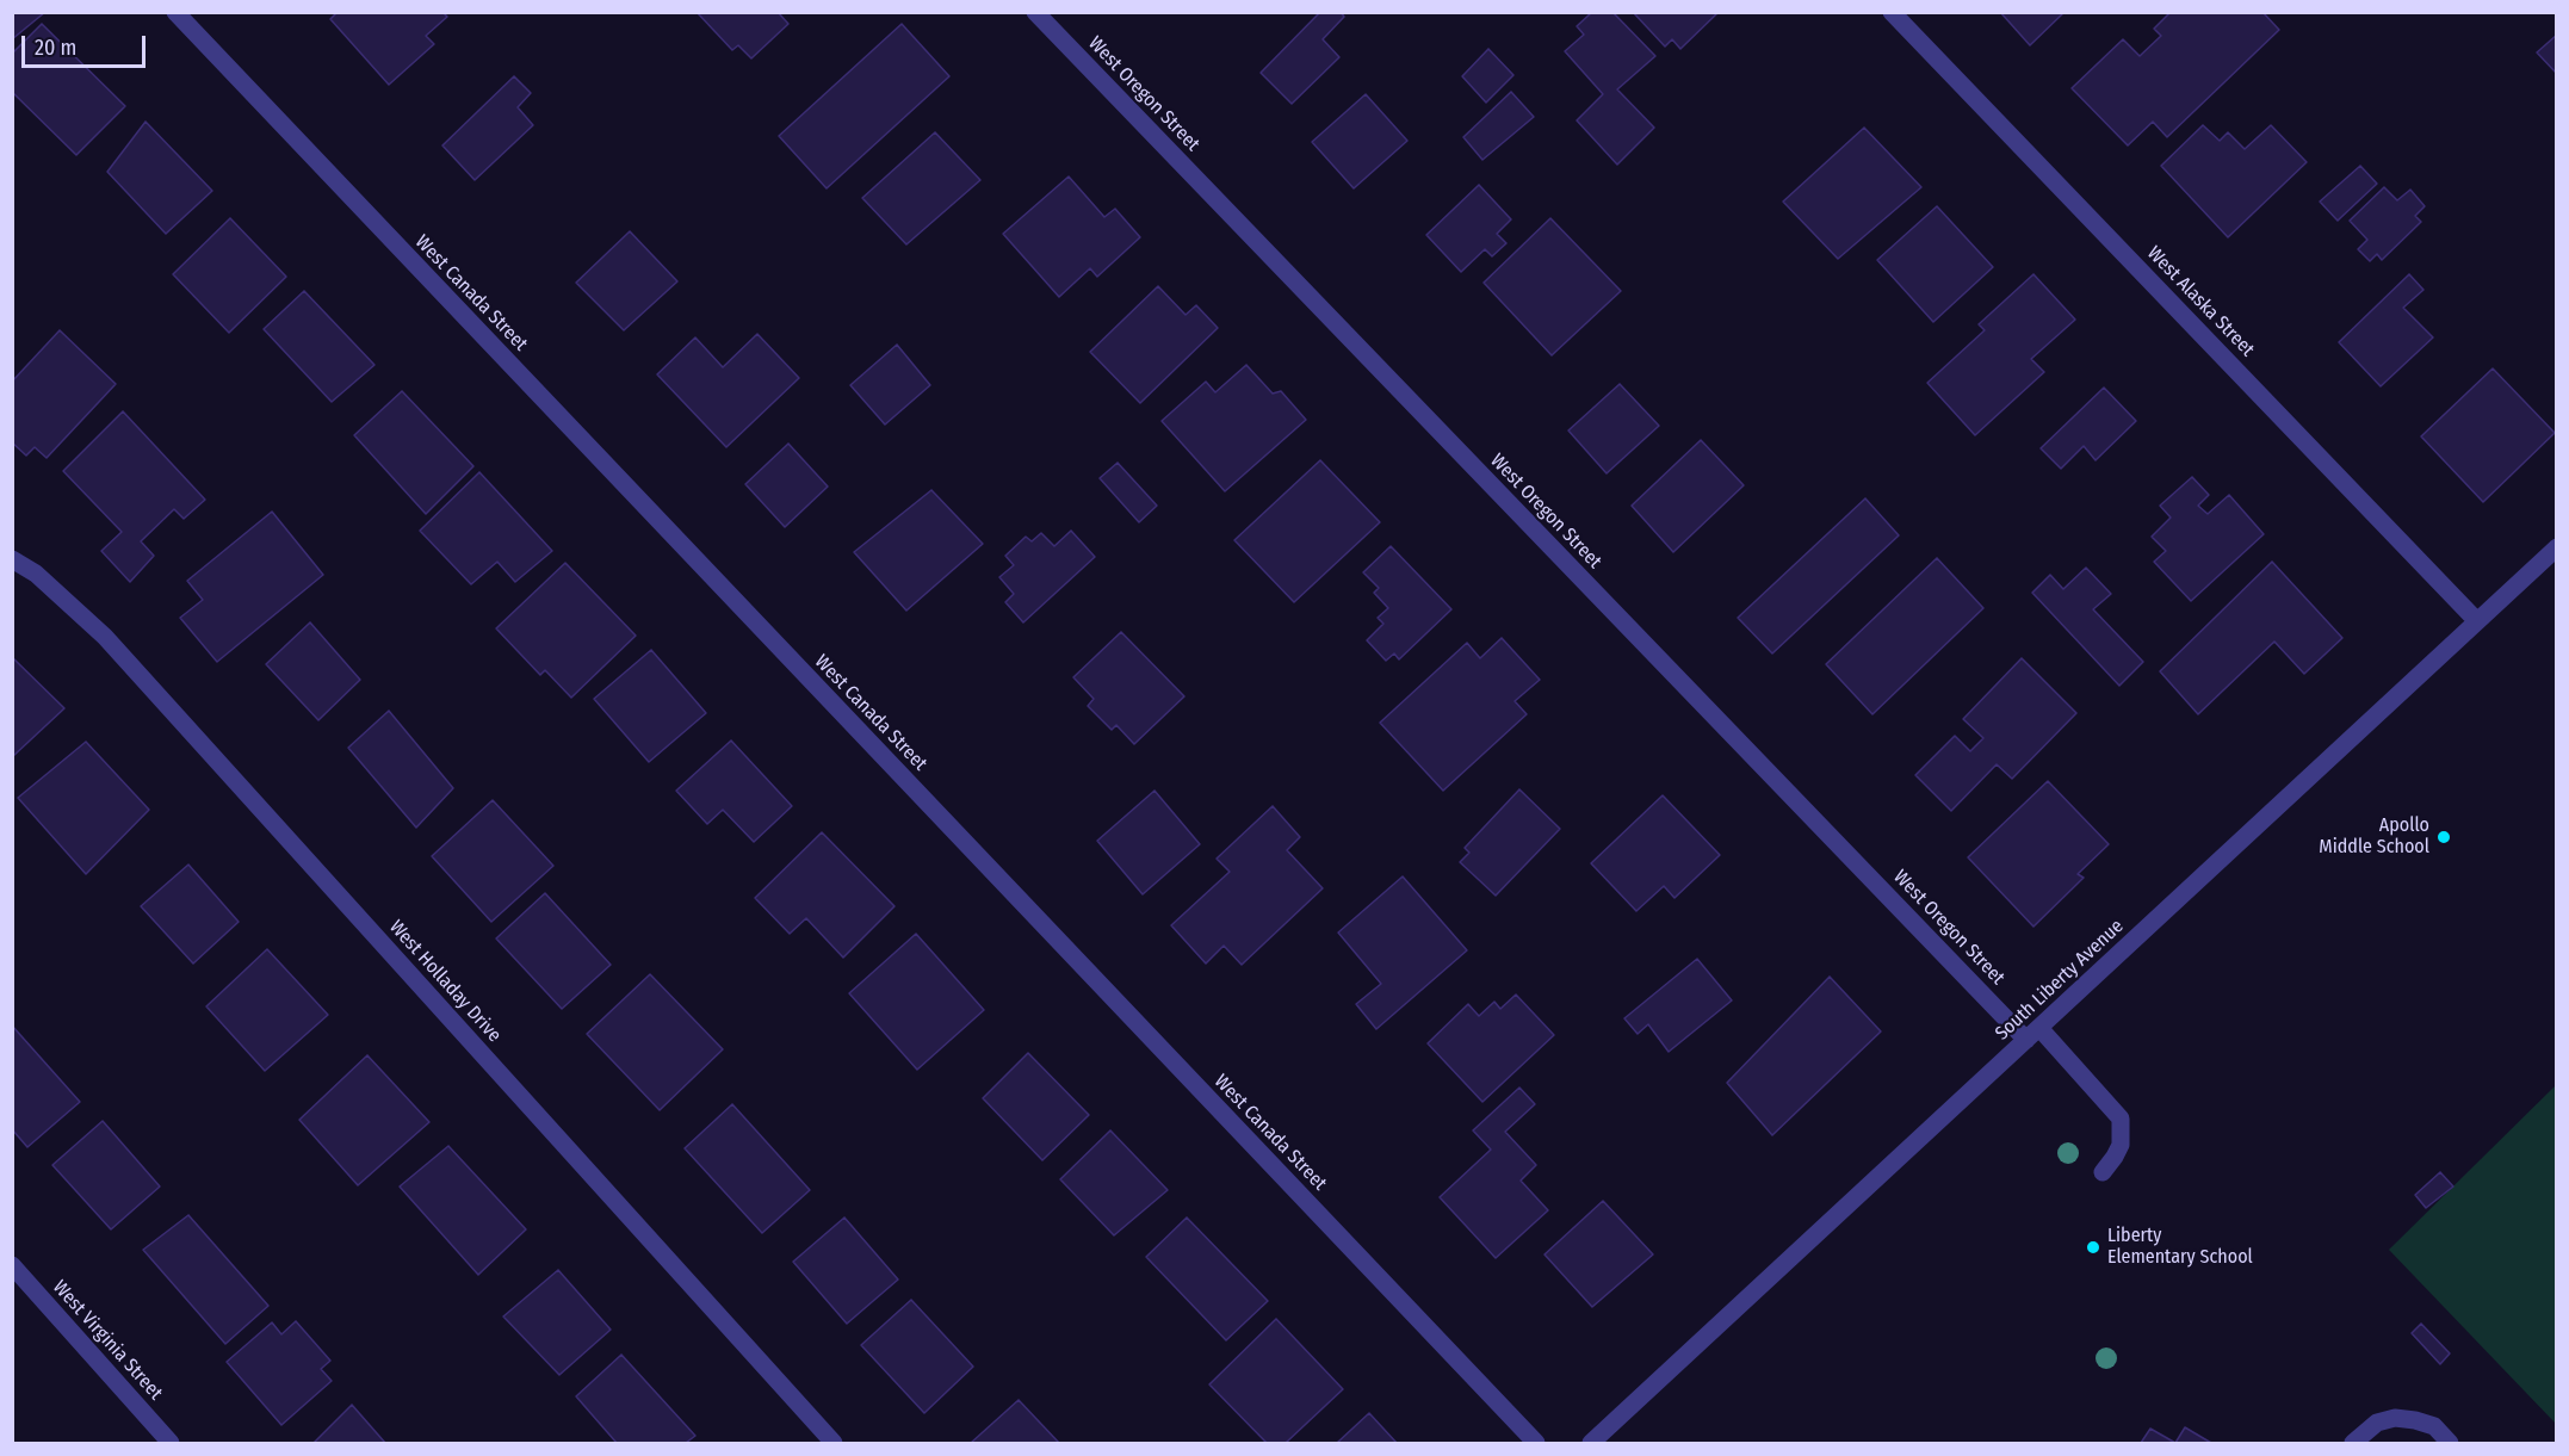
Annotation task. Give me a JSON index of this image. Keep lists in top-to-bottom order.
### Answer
{
  "streets": {
    "street": [
      "West Oregon Street",
      "West Canada Street",
      "West Alaska Street",
      "South Liberty Avenue",
      "West Holladay Drive",
      "West Virginia Street"
    ]
  },
  "crossings": [
    ["West Oregon Street", "South Liberty Avenue"],
    ["West Alaska Street", "South Liberty Avenue"]
  ],
  "places": ["Apollo Middle School", "Liberty Elementary School"],
  "scale_bar": "20 m"
}
